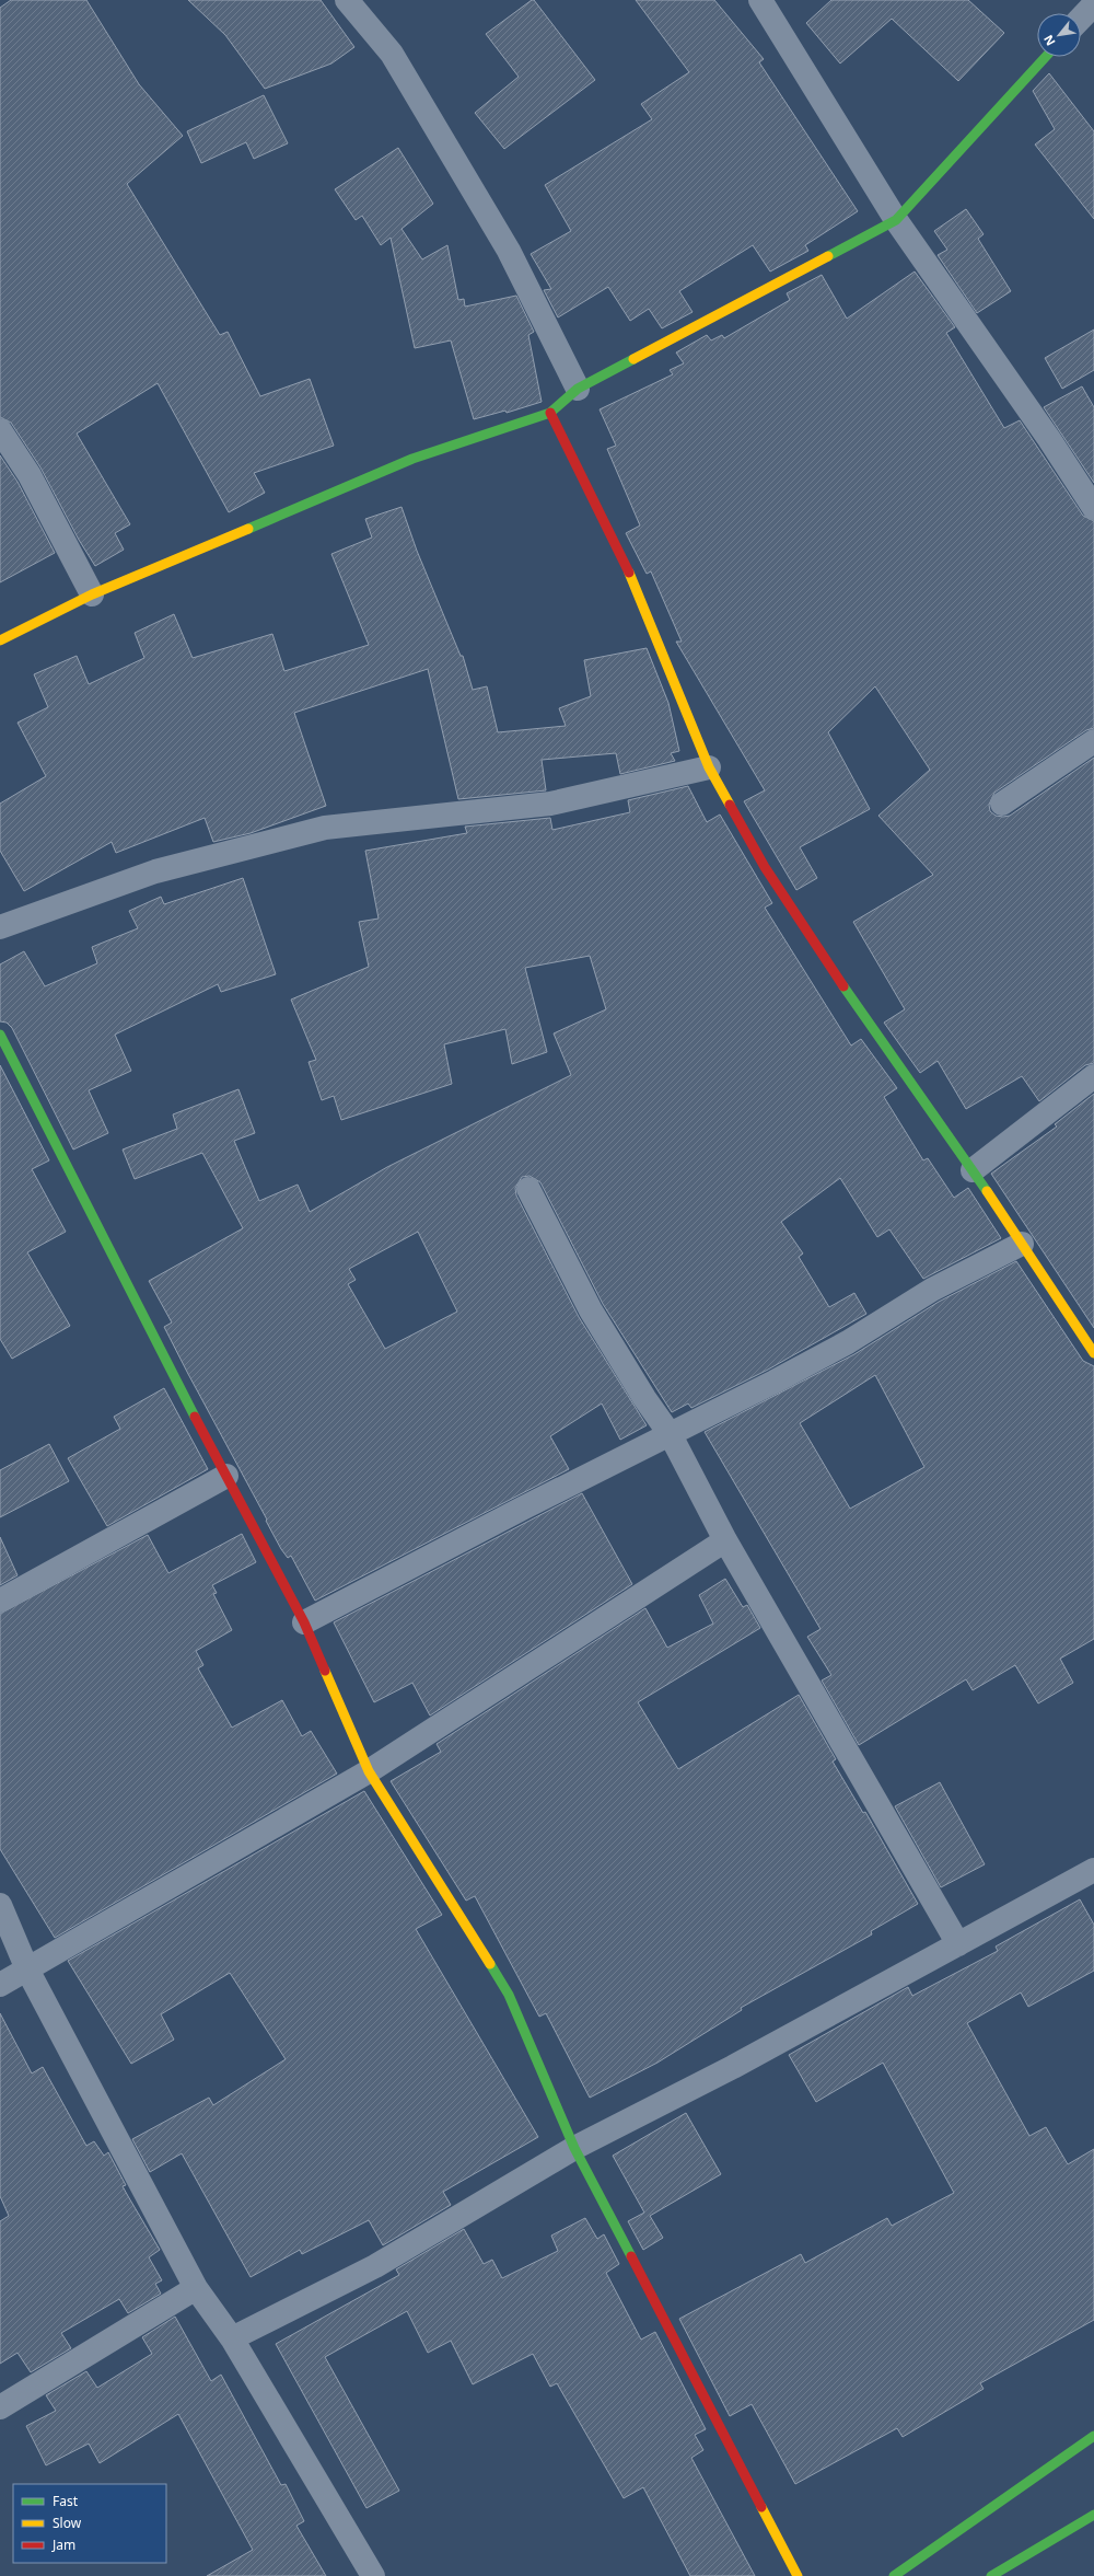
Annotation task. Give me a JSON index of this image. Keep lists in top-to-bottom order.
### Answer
{
  "legend": ["Fast", "Slow", "Jam"],
  "north": "bottom left"
}
